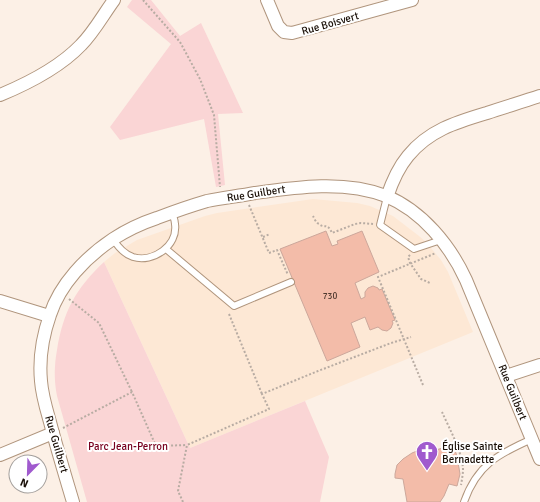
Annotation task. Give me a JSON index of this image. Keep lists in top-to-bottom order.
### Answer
{
  "streets": {
    "street": ["Rue Boisvert", "Rue Guilbert"]
  },
  "parks": ["Parc Jean-Perron"],
  "places": {
    "church": ["Église Sainte Bernadette"]
  },
  "house_numbers": ["730"],
  "north": "bottom left"
}
